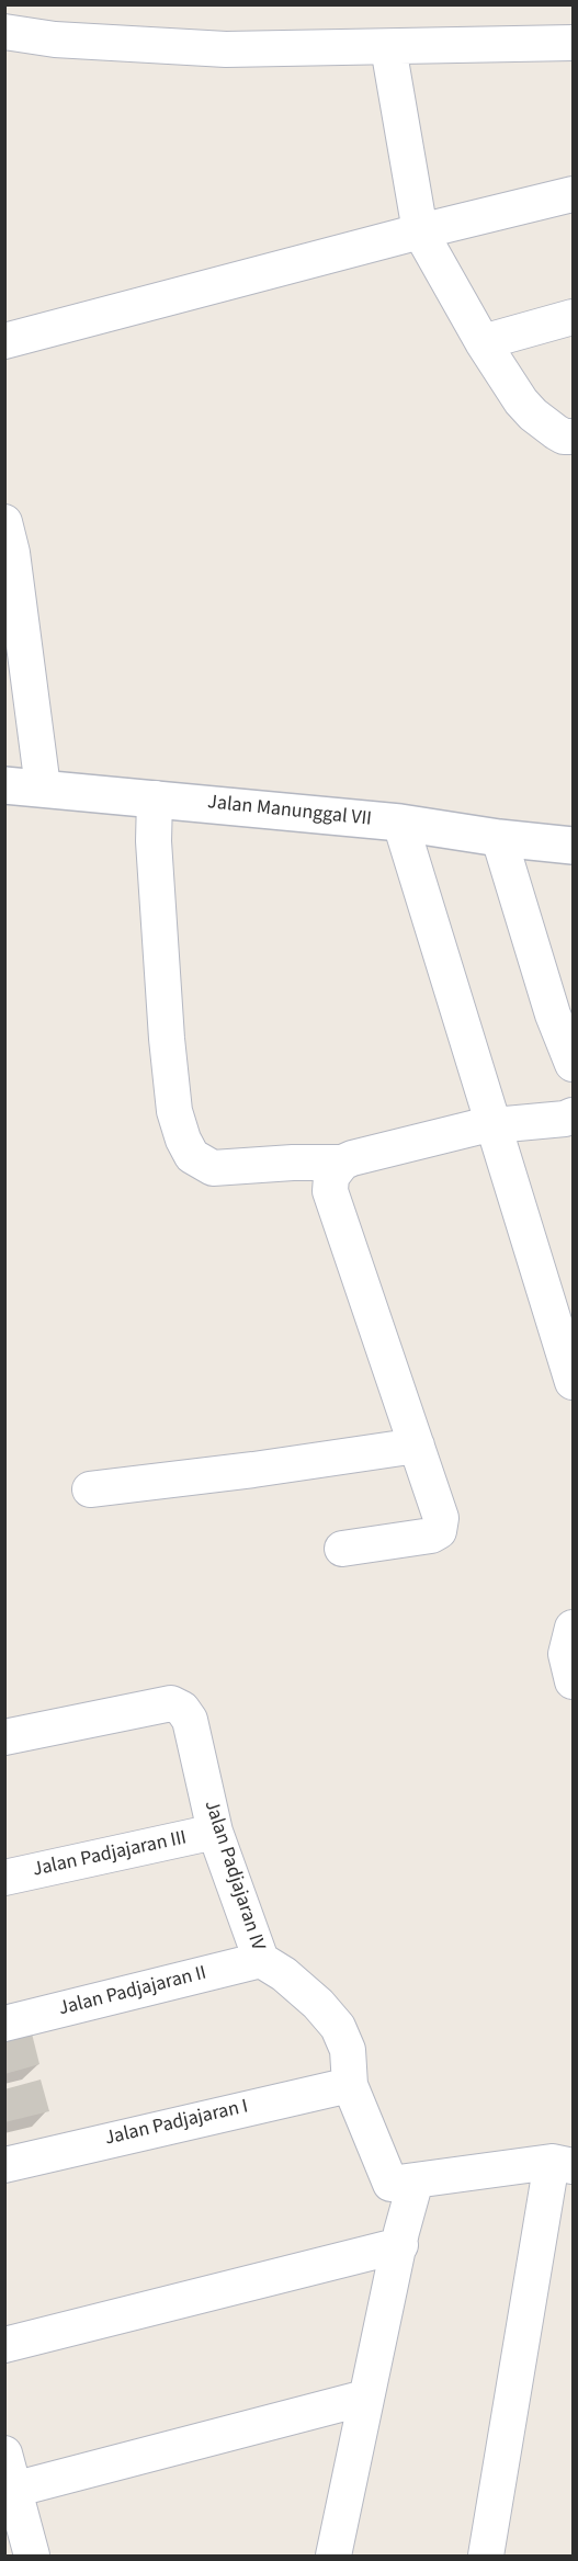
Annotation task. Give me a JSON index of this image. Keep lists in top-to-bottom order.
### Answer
{
  "streets": {
    "street": [
      "Jalan Manunggal VII",
      "Jalan Padjajaran III",
      "Jalan Padjajaran IV",
      "Jalan Padjajaran II",
      "Jalan Padjajaran I"
    ]
  },
  "crossings": [
    ["Jalan Padjajaran III", "Jalan Padjajaran IV"],
    ["Jalan Padjajaran IV", "Jalan Padjajaran II"],
    ["Jalan Padjajaran IV", "Jalan Padjajaran I"]
  ]
}
